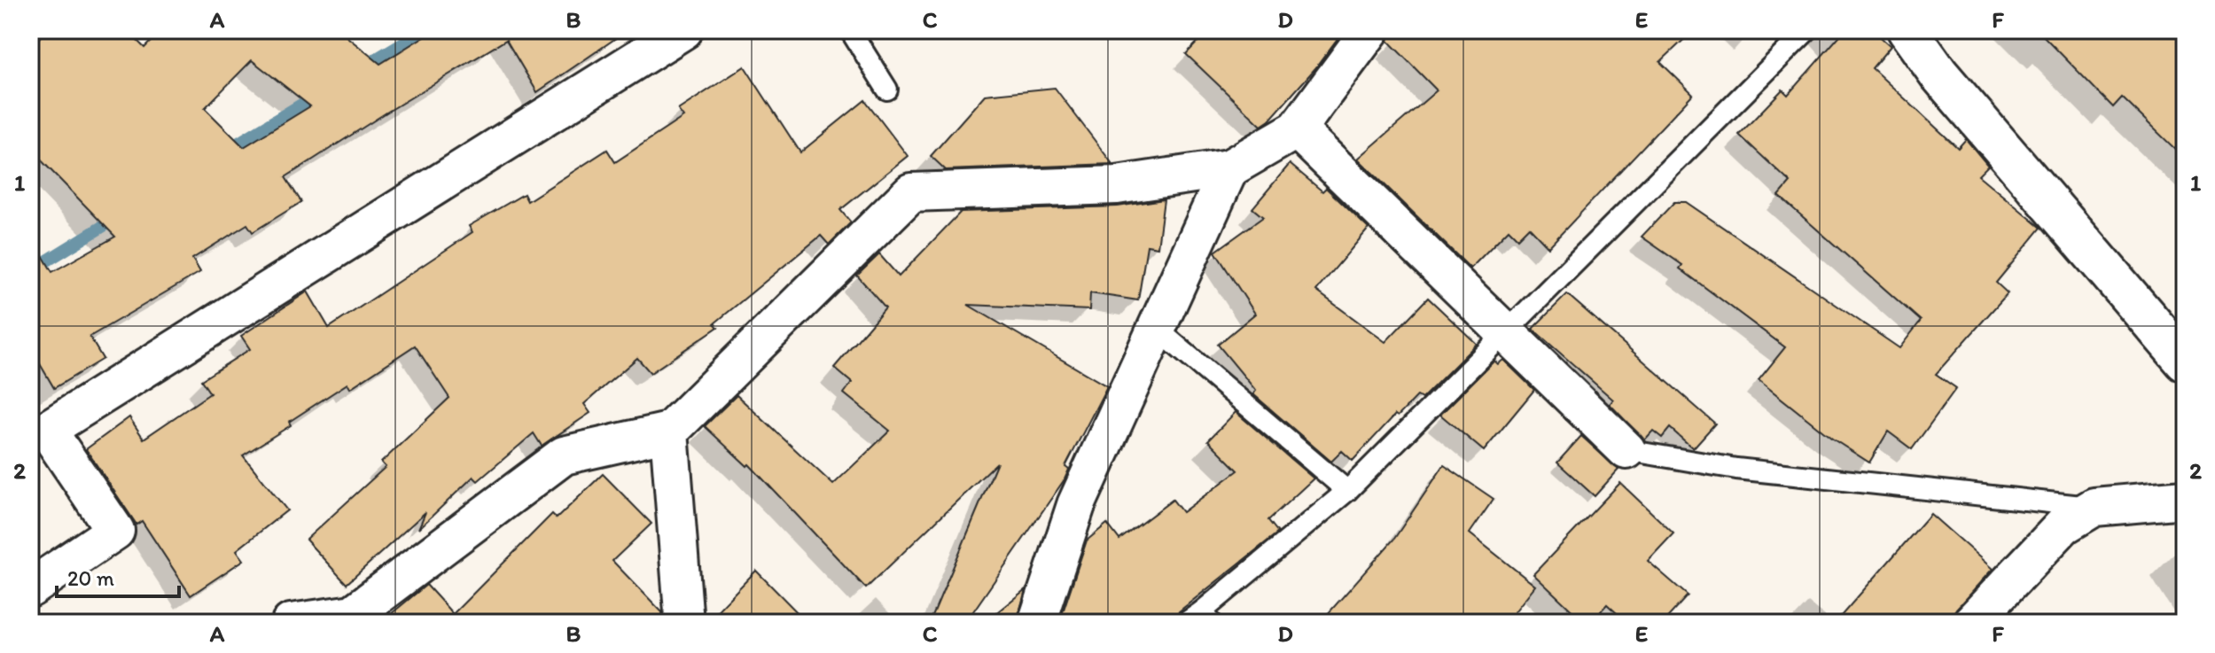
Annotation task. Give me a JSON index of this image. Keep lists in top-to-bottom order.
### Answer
{
  "scale_bar": "20 m",
  "grid": {
    "columns": [
      "A",
      "B",
      "C",
      "D",
      "E",
      "F"
    ],
    "rows": ["1", "2"]
  }
}
